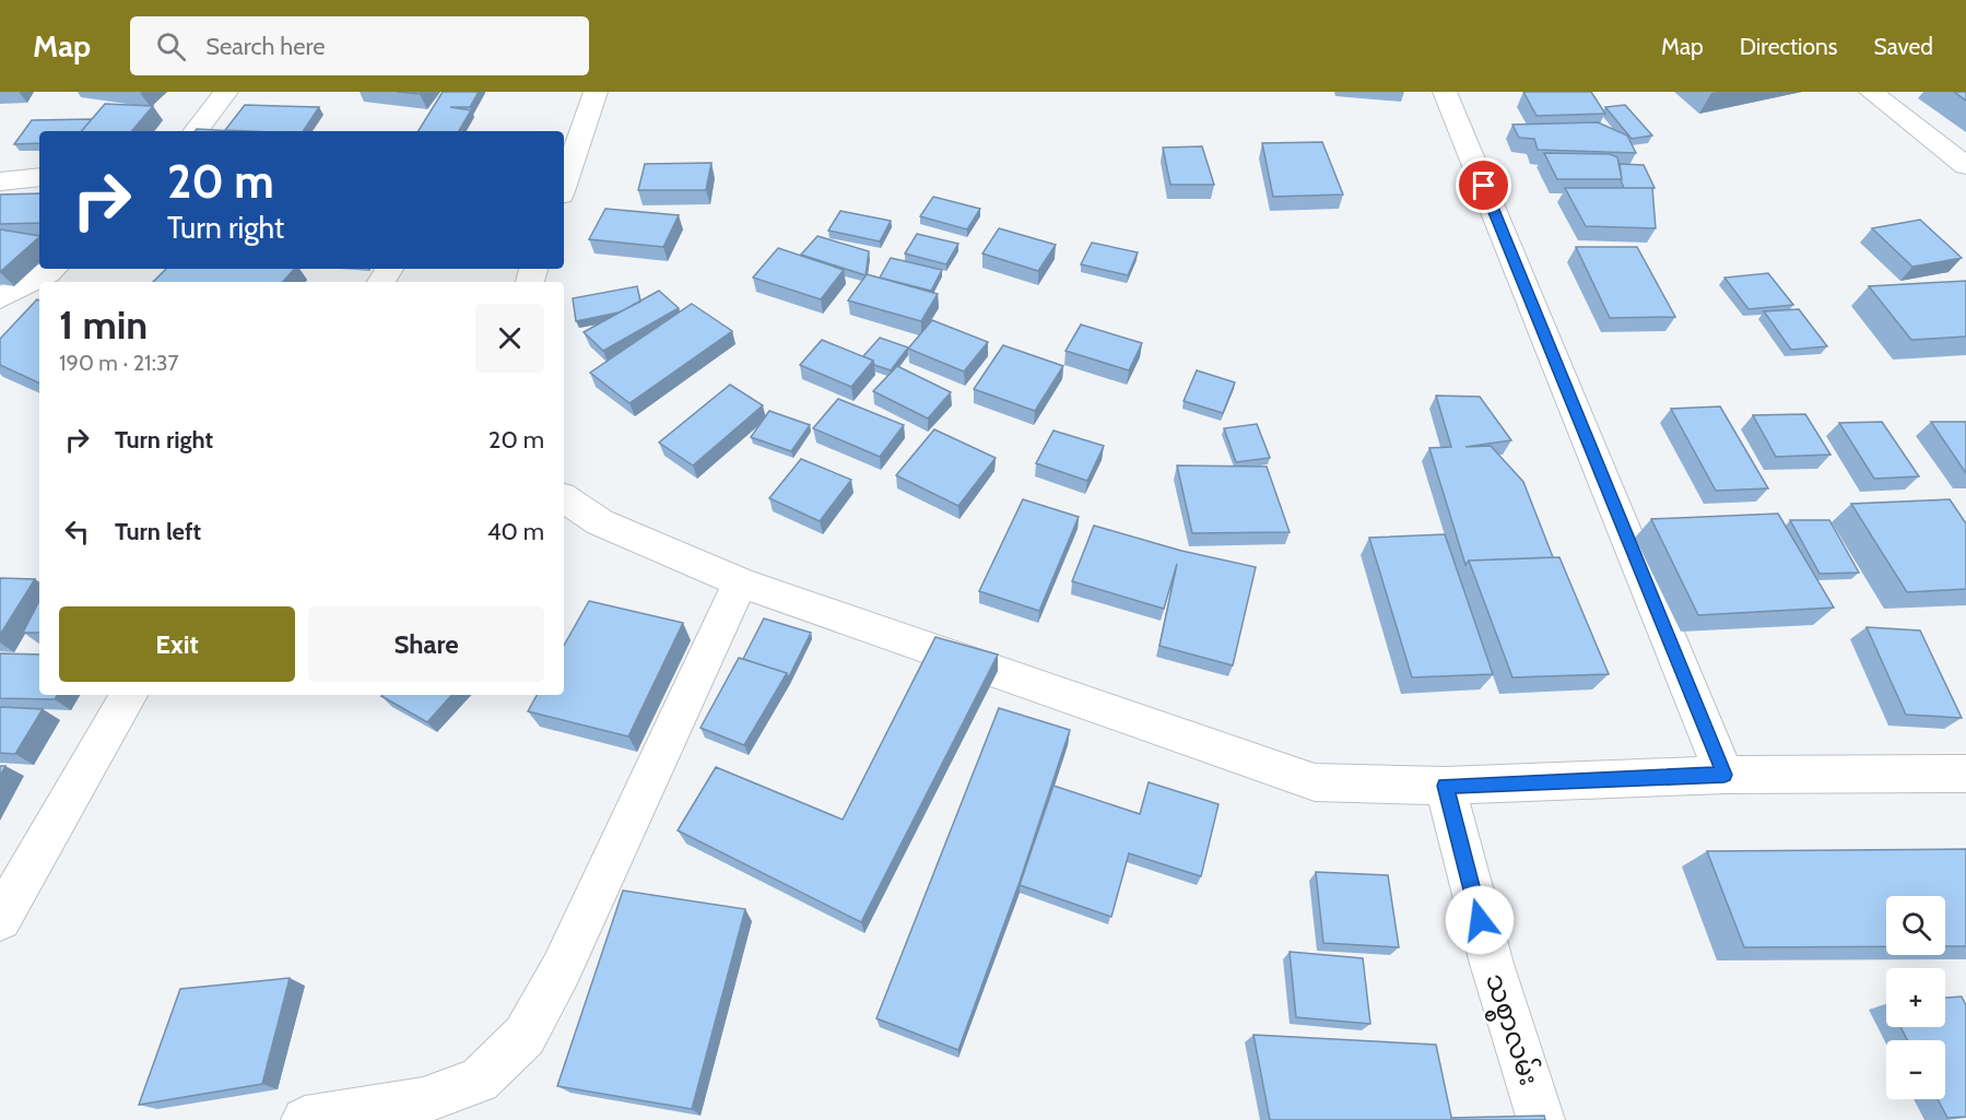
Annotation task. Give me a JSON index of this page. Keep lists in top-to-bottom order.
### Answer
{
  "streets": {
    "street": ["သစ္စာလမ်း"]
  },
  "page": {
    "header": "Map",
    "search": "Search here",
    "nav": ["Map", "Directions", "Saved"],
    "turn": ["20 m", "Turn right"],
    "heading": ["1 min", "190 m · 21:37"],
    "list": [
      {
        "name": "Turn right",
        "value": "20 m"
      },
      {
        "name": "Turn left",
        "value": "40 m"
      }
    ],
    "buttons": ["Exit", "Share"],
    "map_buttons": ["+", "−"]
  }
}
